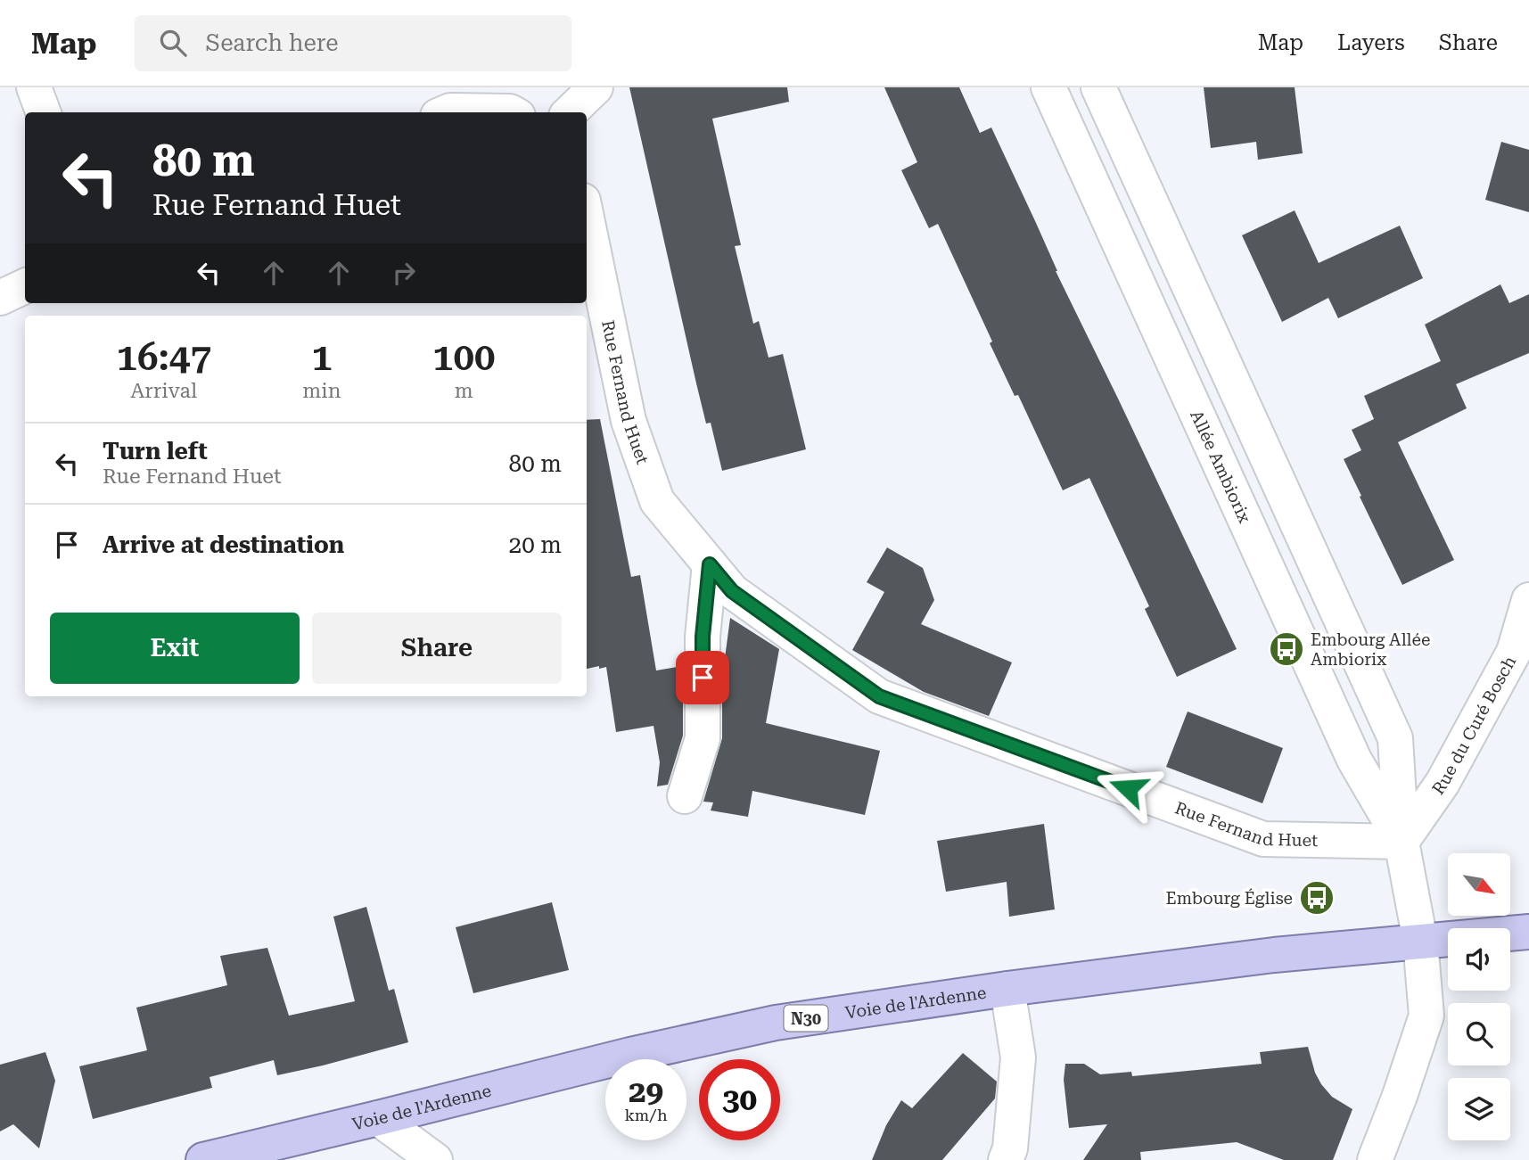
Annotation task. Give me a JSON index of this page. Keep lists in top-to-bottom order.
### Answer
{
  "streets": {
    "main road": ["Voie de l'Ardenne", "N30"],
    "street": ["Rue Fernand Huet", "Allée Ambiorix", "Rue du Curé Bosch"]
  },
  "crossings": [
    ["Rue Fernand Huet", "Allée Ambiorix"],
    ["Rue Fernand Huet", "Rue du Curé Bosch"],
    ["Allée Ambiorix", "Rue du Curé Bosch"],
    ["Allée Ambiorix", "Voie de l'Ardenne"]
  ],
  "places": {
    "bus stop": ["Embourg Allée Ambiorix", "Embourg Église"]
  },
  "north": "bottom right",
  "page": {
    "header": "Map",
    "search": "Search here",
    "nav": ["Map", "Layers", "Share"],
    "turn": ["80 m", "Rue Fernand Huet"],
    "eta": [
      "16:47",
      "Arrival",
      "1",
      "min",
      "100",
      "m"
    ],
    "list": [
      {
        "name": "Turn left",
        "note": "Rue Fernand Huet",
        "value": "80 m"
      },
      {
        "name": "Arrive at destination",
        "value": "20 m"
      }
    ],
    "buttons": ["Exit", "Share"],
    "speed": "29 km/h",
    "limit": "30"
  }
}
